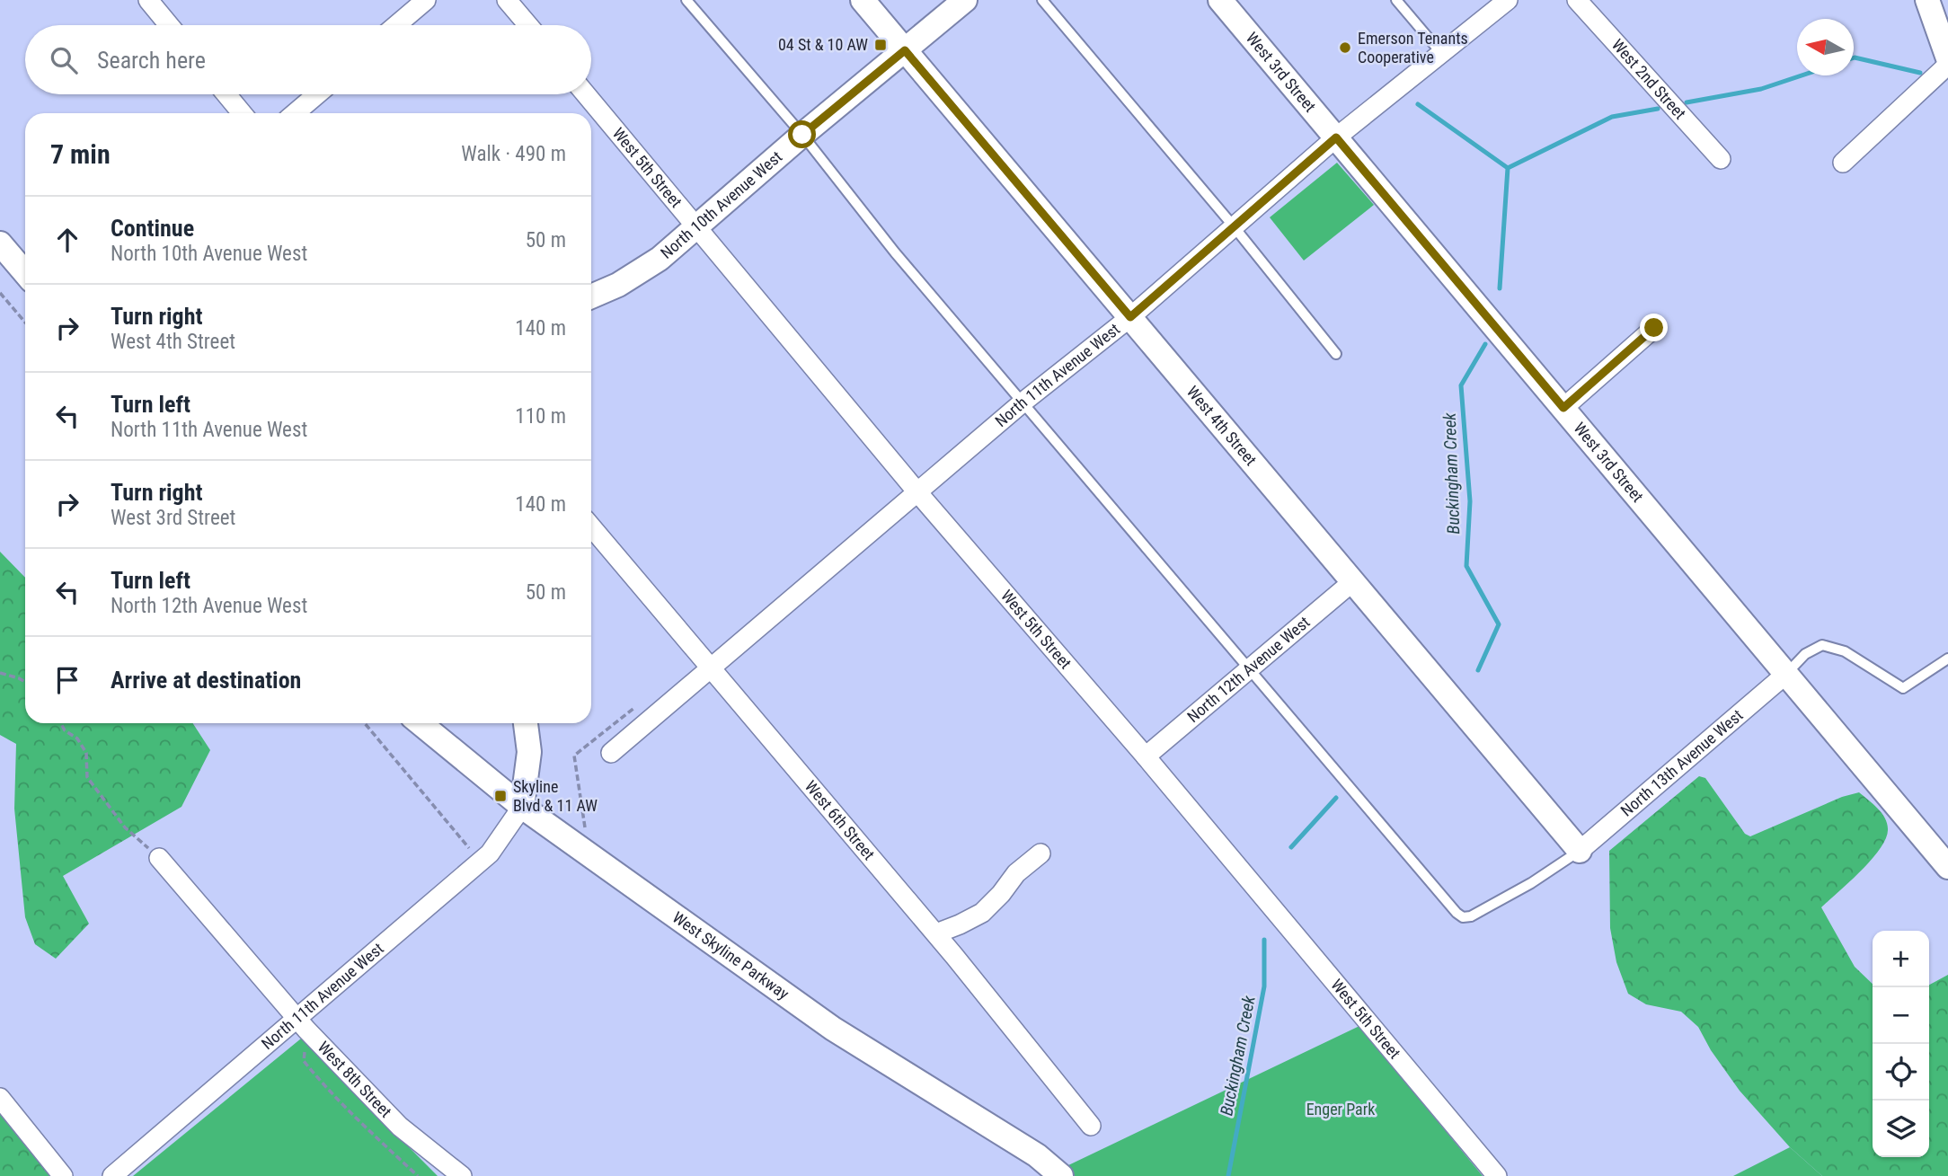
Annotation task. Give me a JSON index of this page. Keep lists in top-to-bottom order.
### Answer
{
  "streets": {
    "street": [
      "West 3rd Street",
      "West 2nd Street",
      "West 5th Street",
      "North 10th Avenue West",
      "North 11th Avenue West",
      "West 4th Street",
      "North 12th Avenue West",
      "North 13th Avenue West",
      "West 6th Street",
      "West Skyline Parkway",
      "West 8th Street"
    ]
  },
  "crossings": [
    ["West 3rd Street", "North 11th Avenue West"],
    ["West 3rd Street", "North 13th Avenue West"],
    ["West 5th Street", "North 10th Avenue West"],
    ["West 5th Street", "North 11th Avenue West"],
    ["West 5th Street", "North 12th Avenue West"],
    ["North 10th Avenue West", "West 4th Street"],
    ["North 11th Avenue West", "West 4th Street"],
    ["North 11th Avenue West", "West 6th Street"],
    ["North 11th Avenue West", "West Skyline Parkway"],
    ["North 11th Avenue West", "West 8th Street"],
    ["West 4th Street", "North 12th Avenue West"],
    ["West 4th Street", "North 13th Avenue West"]
  ],
  "water": ["Buckingham Creek"],
  "parks": ["Enger Park"],
  "places": {
    "transit": ["04 St & 10 AW", "Skyline Blvd & 11 AW"],
    "other": ["Emerson Tenants Cooperative"]
  },
  "north": "left",
  "page": {
    "search": "Search here",
    "heading": ["7 min", "Walk · 490 m"],
    "list": [
      ["Continue", "North 10th Avenue West", "50 m"],
      ["Turn right", "West 4th Street", "140 m"],
      ["Turn left", "North 11th Avenue West", "110 m"],
      ["Turn right", "West 3rd Street", "140 m"],
      ["Turn left", "North 12th Avenue West", "50 m"],
      "Arrive at destination"
    ],
    "map_buttons": ["+", "−"]
  }
}
